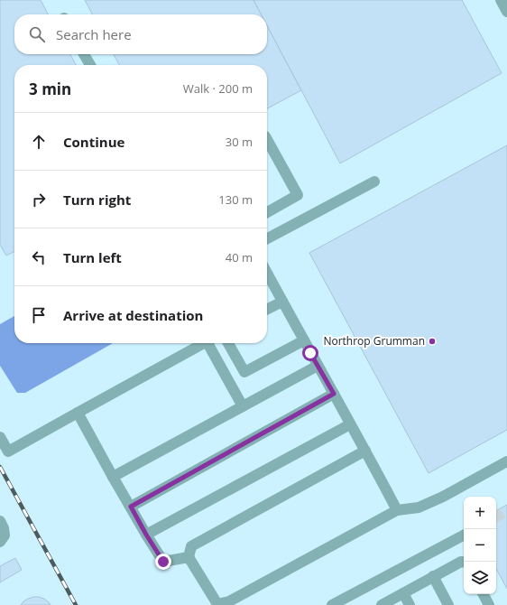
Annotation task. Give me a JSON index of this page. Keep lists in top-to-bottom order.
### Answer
{
  "places": ["Northrop Grumman"],
  "page": {
    "search": "Search here",
    "heading": ["3 min", "Walk · 200 m"],
    "list": [
      ["Continue", "30 m"],
      ["Turn right", "130 m"],
      ["Turn left", "40 m"],
      "Arrive at destination"
    ],
    "map_buttons": ["+", "−"]
  }
}
